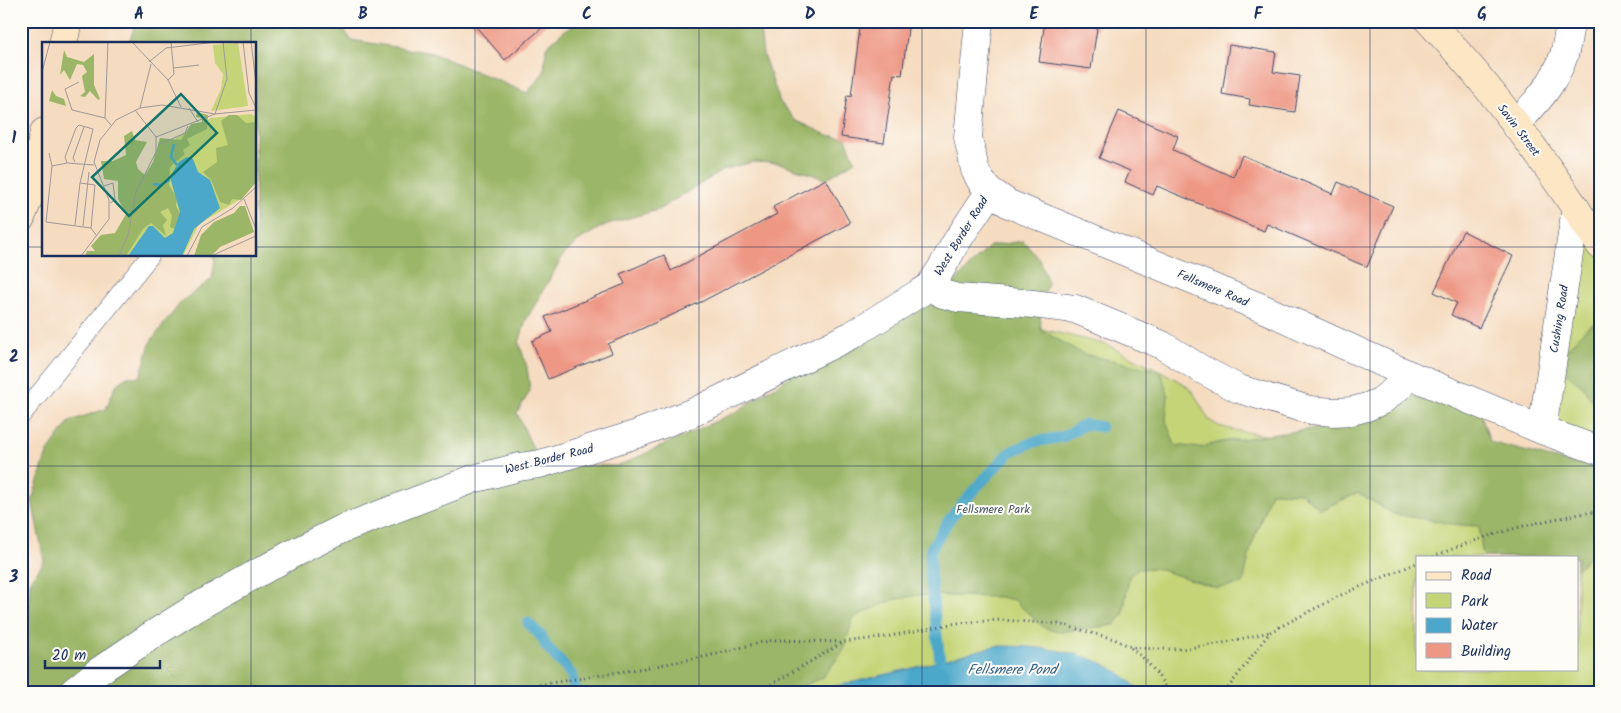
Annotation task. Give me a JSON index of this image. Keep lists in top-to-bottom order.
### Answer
{
  "streets": {
    "street": [
      "Savin Street",
      "West Border Road",
      "Fellsmere Road",
      "Cushing Road"
    ]
  },
  "crossings": [
    ["Savin Street", "Cushing Road"],
    ["West Border Road", "Fellsmere Road"],
    ["Fellsmere Road", "Cushing Road"]
  ],
  "water": ["Fellsmere Pond"],
  "parks": ["Fellsmere Park"],
  "legend": [
    "Road",
    "Park",
    "Water",
    "Building"
  ],
  "scale_bar": "20 m",
  "grid": {
    "columns": [
      "A",
      "B",
      "C",
      "D",
      "E",
      "F",
      "G"
    ],
    "rows": ["1", "2", "3"]
  }
}
